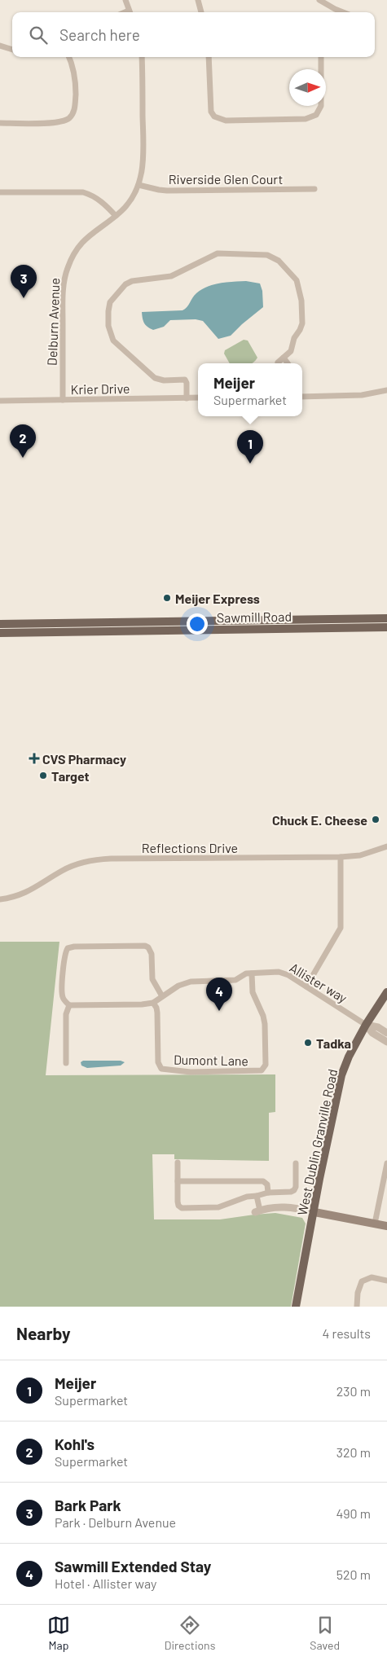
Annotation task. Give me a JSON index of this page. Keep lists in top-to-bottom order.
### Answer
{
  "streets": {
    "main road": ["Sawmill Road", "West Dublin Granville Road"],
    "street": [
      "Riverside Glen Court",
      "Delburn Avenue",
      "Krier Drive",
      "Reflections Drive",
      "Allister way",
      "Dumont Lane"
    ]
  },
  "crossings": [
    ["Riverside Glen Court", "Delburn Avenue"],
    ["Delburn Avenue", "Krier Drive"],
    ["Allister way", "Dumont Lane"],
    ["Allister way", "West Dublin Granville Road"]
  ],
  "places": {
    "other": [
      "Meijer Express",
      "Target",
      "Chuck E. Cheese",
      "Tadka"
    ],
    "health": ["CVS Pharmacy"]
  },
  "north": "right",
  "page": {
    "search": "Search here",
    "pins": [
      "3",
      "2",
      "1",
      "4"
    ],
    "popup": ["Meijer", "Supermarket"],
    "heading": ["Nearby", "4 results"],
    "list": [
      {
        "mark": "1",
        "name": "Meijer",
        "note": "Supermarket",
        "value": "230 m"
      },
      {
        "mark": "2",
        "name": "Kohl's",
        "note": "Supermarket",
        "value": "320 m"
      },
      {
        "mark": "3",
        "name": "Bark Park",
        "note": "Park · Delburn Avenue",
        "value": "490 m"
      },
      {
        "mark": "4",
        "name": "Sawmill Extended Stay",
        "note": "Hotel · Allister way",
        "value": "520 m"
      }
    ],
    "nav": ["Map", "Directions", "Saved"]
  }
}
